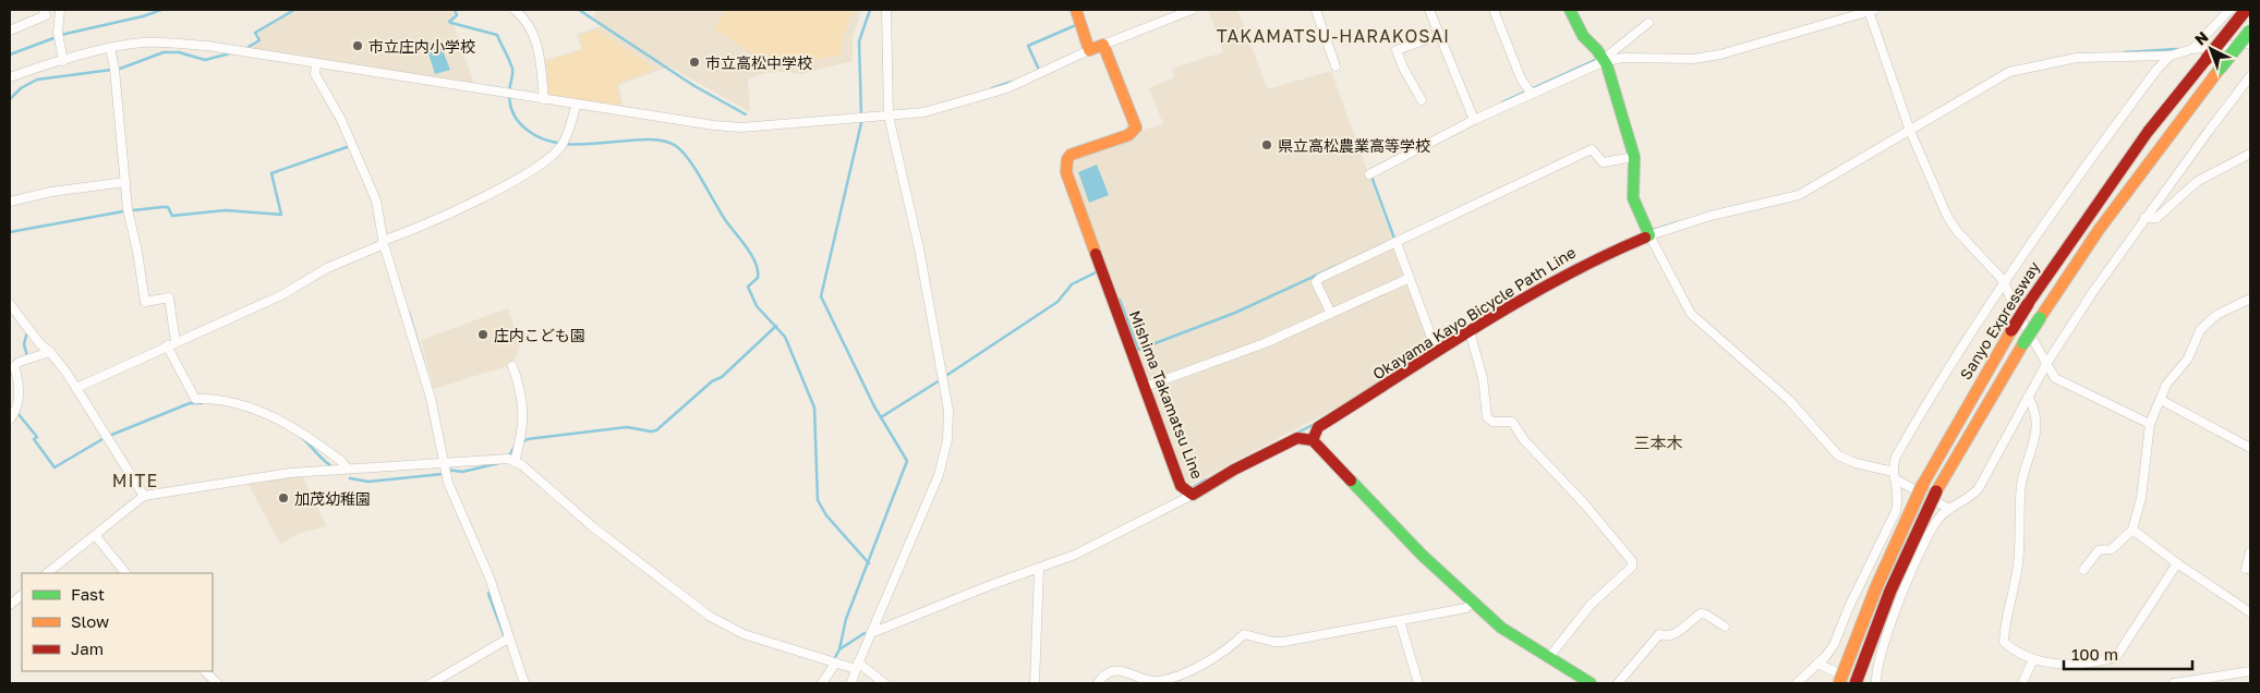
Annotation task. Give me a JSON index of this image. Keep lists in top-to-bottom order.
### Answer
{
  "streets": {
    "main road": ["Okayama Kayo Bicycle Path Line", "Sanyo Expressway", "Mishima Takamatsu Line"]
  },
  "crossings": [
    ["Okayama Kayo Bicycle Path Line", "Mishima Takamatsu Line"]
  ],
  "districts": ["TAKAMATSU-HARAKOSAI", "三本木", "MITE"],
  "places": [
    "市立庄内小学校",
    "市立高松中学校",
    "県立高松農業高等学校",
    "庄内こども園",
    "加茂幼稚園"
  ],
  "legend": ["Fast", "Slow", "Jam"],
  "scale_bar": "100 m",
  "north": "top left"
}
